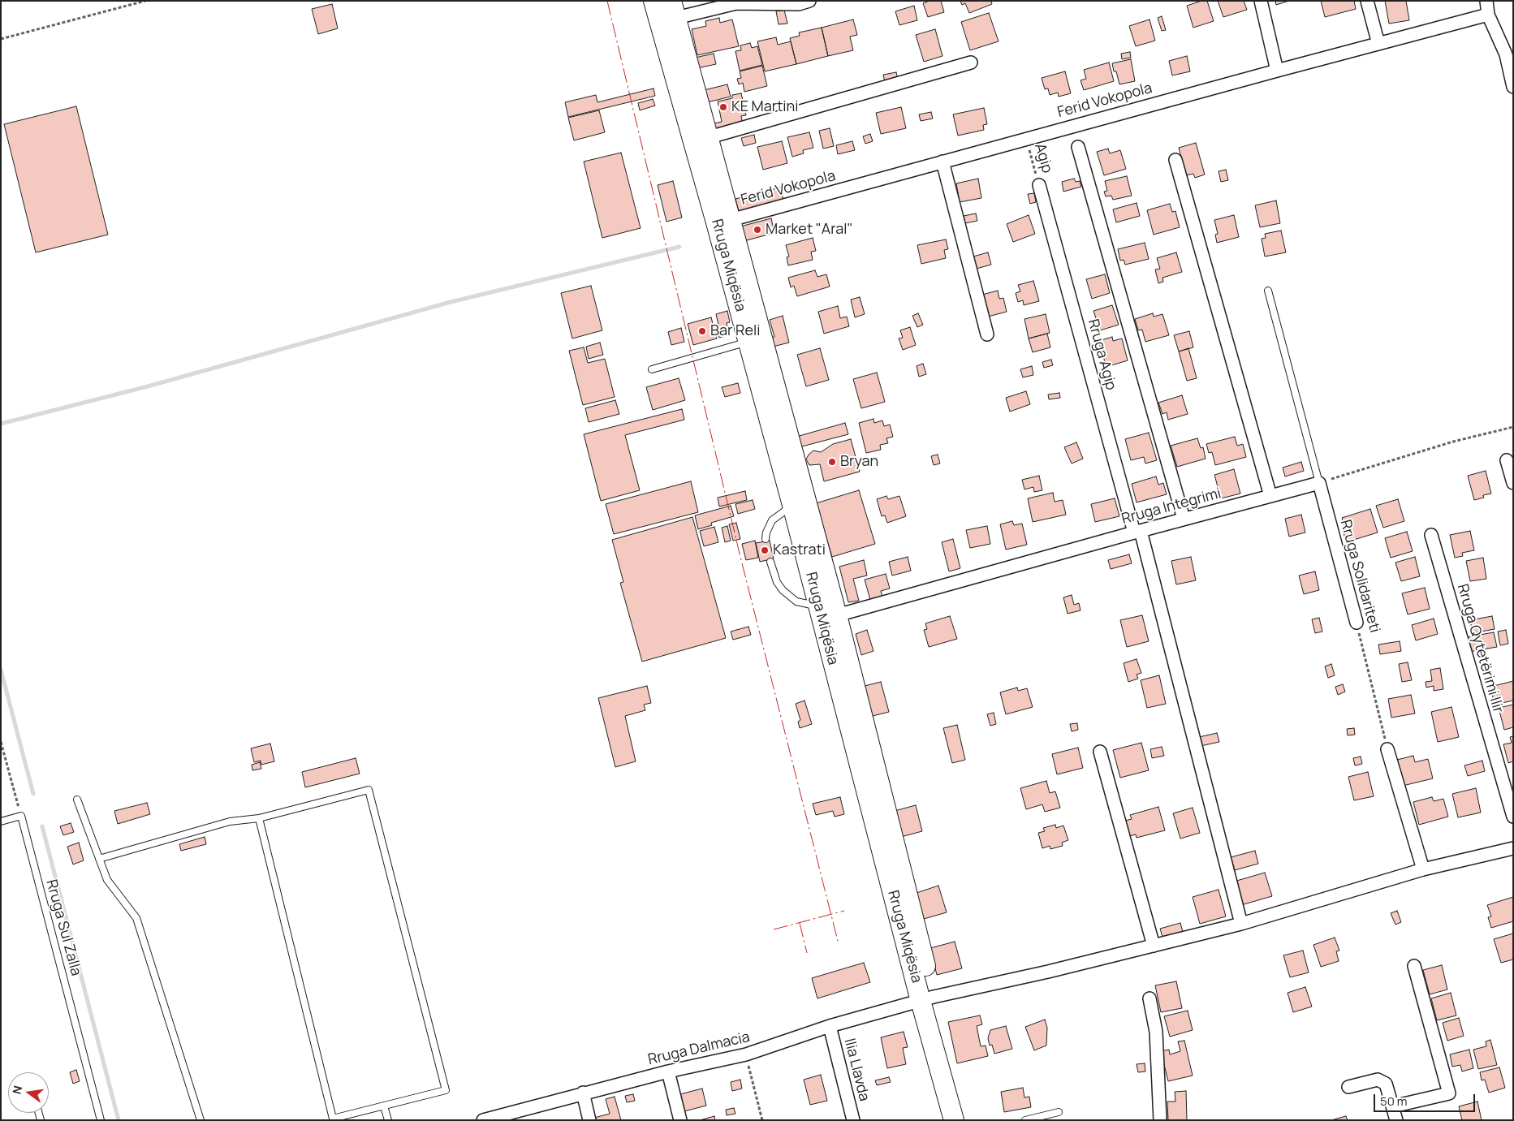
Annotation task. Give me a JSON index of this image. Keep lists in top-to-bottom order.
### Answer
{
  "streets": {
    "main road": ["Rruga Miqësia"],
    "street": [
      "Ferid Vokopola",
      "Rruga Agip",
      "Rruga Integrimi",
      "Rruga Solidariteti",
      "Rruga Qytetërimi Ilir",
      "Rruga Dalmacia",
      "Ilia Llavda"
    ],
    "lane": ["Rruga Sul Zalla"],
    "path": ["Agip"]
  },
  "crossings": [
    ["Ferid Vokopola", "Agip"],
    ["Ferid Vokopola", "Rruga Miqësia"],
    ["Agip", "Rruga Agip"],
    ["Rruga Miqësia", "Rruga Integrimi"],
    ["Rruga Miqësia", "Rruga Dalmacia"],
    ["Rruga Agip", "Rruga Integrimi"],
    ["Rruga Agip", "Rruga Dalmacia"],
    ["Rruga Integrimi", "Rruga Solidariteti"],
    ["Rruga Dalmacia", "Ilia Llavda"]
  ],
  "places": [
    "KE Martini",
    "Market \"Aral\"",
    "Bar Reli",
    "Bryan",
    "Kastrati"
  ],
  "scale_bar": "50 m",
  "north": "left"
}
